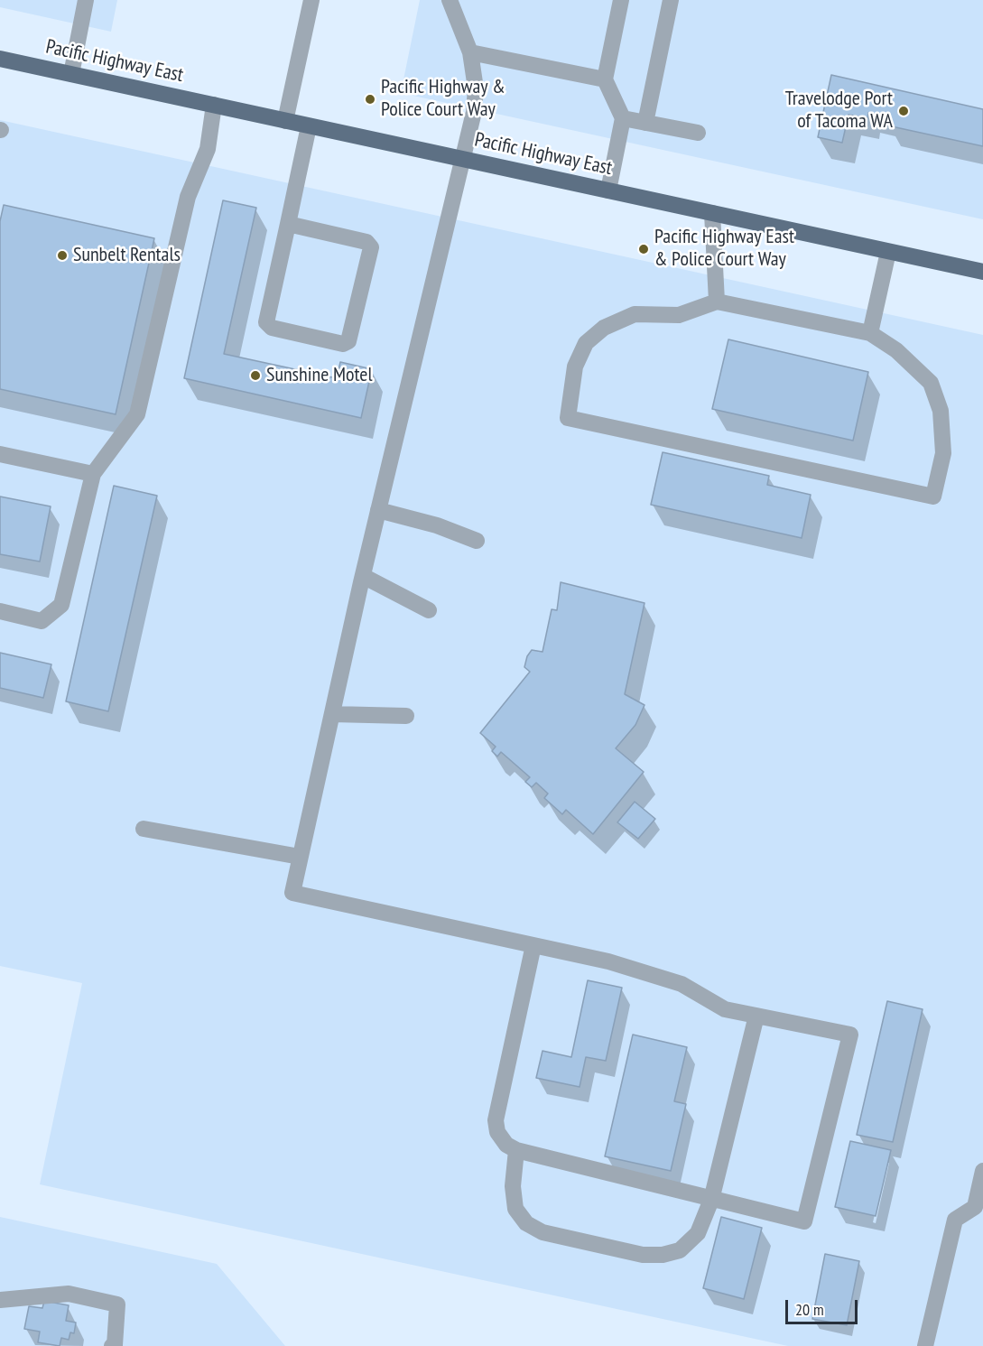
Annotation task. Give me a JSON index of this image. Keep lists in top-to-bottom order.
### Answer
{
  "streets": {
    "main road": ["Pacific Highway East"]
  },
  "places": [
    "Pacific Highway & Police Court Way",
    "Travelodge Port of Tacoma WA",
    "Pacific Highway East & Police Court Way",
    "Sunbelt Rentals",
    "Sunshine Motel"
  ],
  "scale_bar": "20 m"
}
